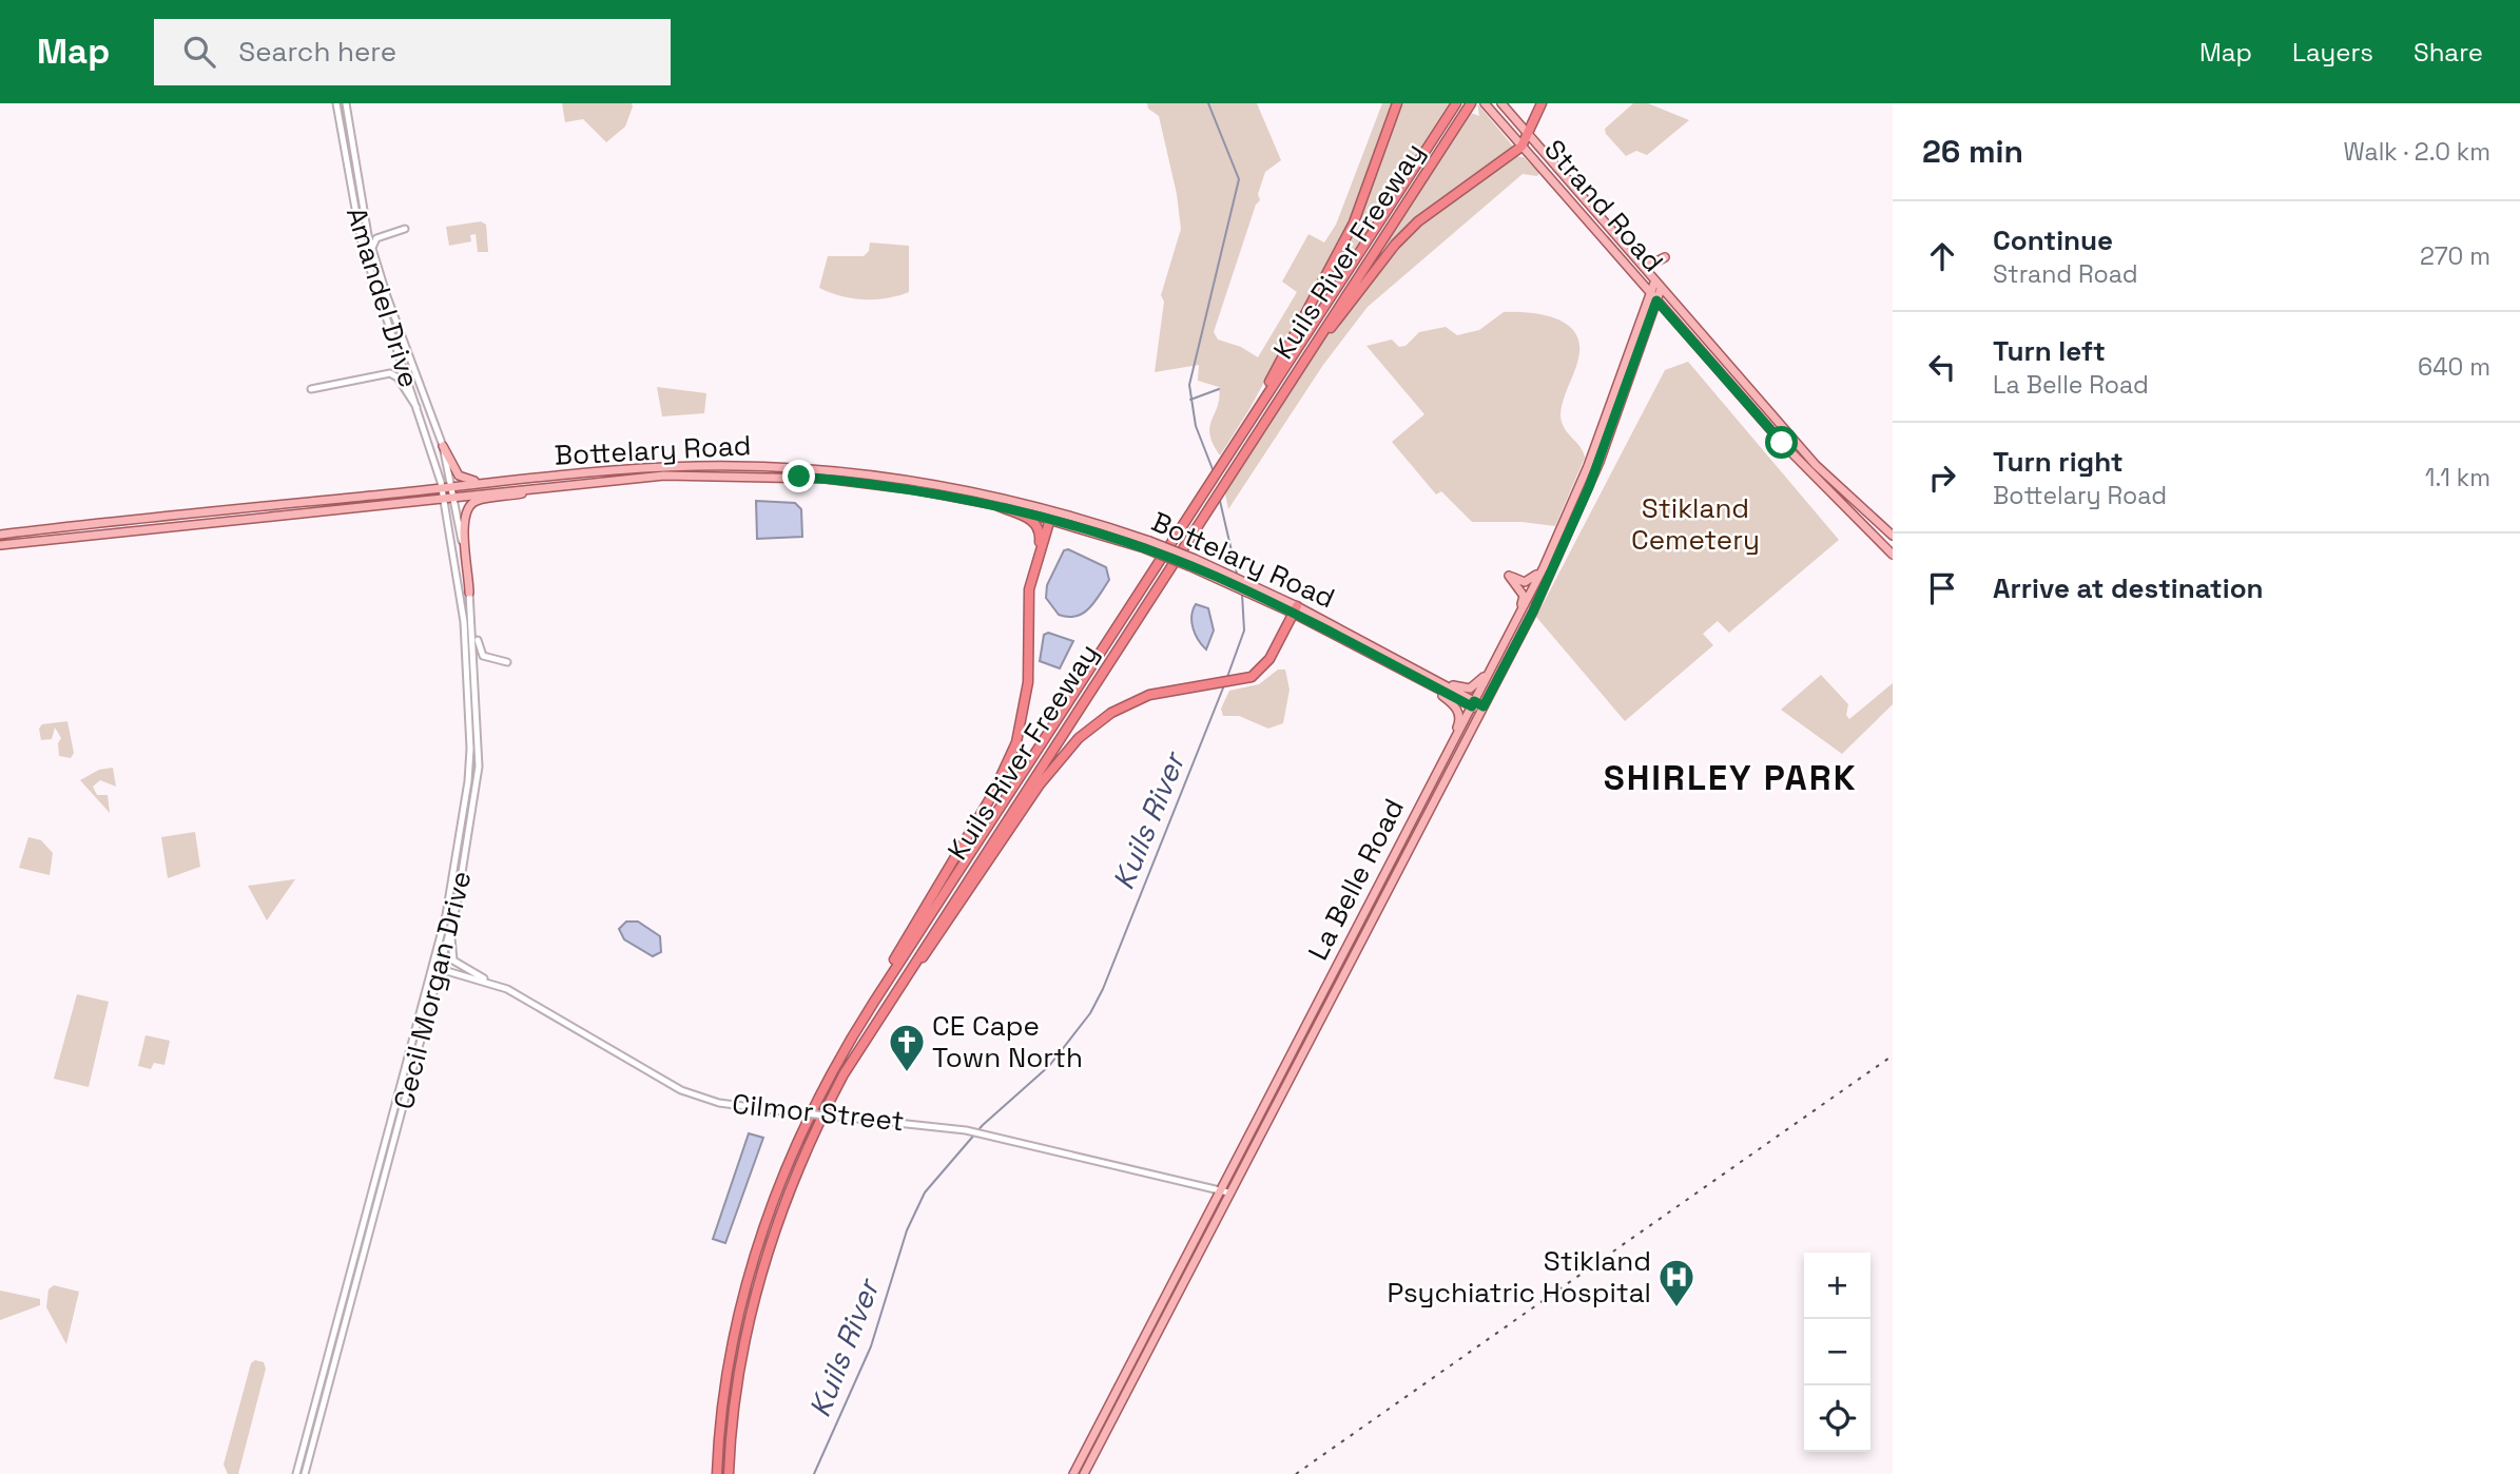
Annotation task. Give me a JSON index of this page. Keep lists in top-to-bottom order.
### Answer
{
  "streets": {
    "highway": ["Kuils River Freeway"],
    "main road": ["Strand Road", "Bottelary Road", "La Belle Road"],
    "street": ["Amandel Drive", "Cecil Morgan Drive", "Cilmor Street"]
  },
  "crossings": [
    ["Strand Road", "La Belle Road"],
    ["Amandel Drive", "Bottelary Road"],
    ["Amandel Drive", "Cecil Morgan Drive"],
    ["Bottelary Road", "La Belle Road"],
    ["Bottelary Road", "Cecil Morgan Drive"],
    ["La Belle Road", "Cilmor Street"],
    ["Cecil Morgan Drive", "Cilmor Street"]
  ],
  "districts": ["SHIRLEY PARK"],
  "water": ["Kuils River"],
  "parks": ["Stikland Cemetery"],
  "places": {
    "church": ["CE Cape Town North"],
    "hospital": ["Stikland Psychiatric Hospital"]
  },
  "page": {
    "header": "Map",
    "search": "Search here",
    "nav": ["Map", "Layers", "Share"],
    "heading": ["26 min", "Walk · 2.0 km"],
    "list": [
      ["Continue", "Strand Road", "270 m"],
      ["Turn left", "La Belle Road", "640 m"],
      ["Turn right", "Bottelary Road", "1.1 km"],
      "Arrive at destination"
    ],
    "map_buttons": ["+", "−"]
  }
}
